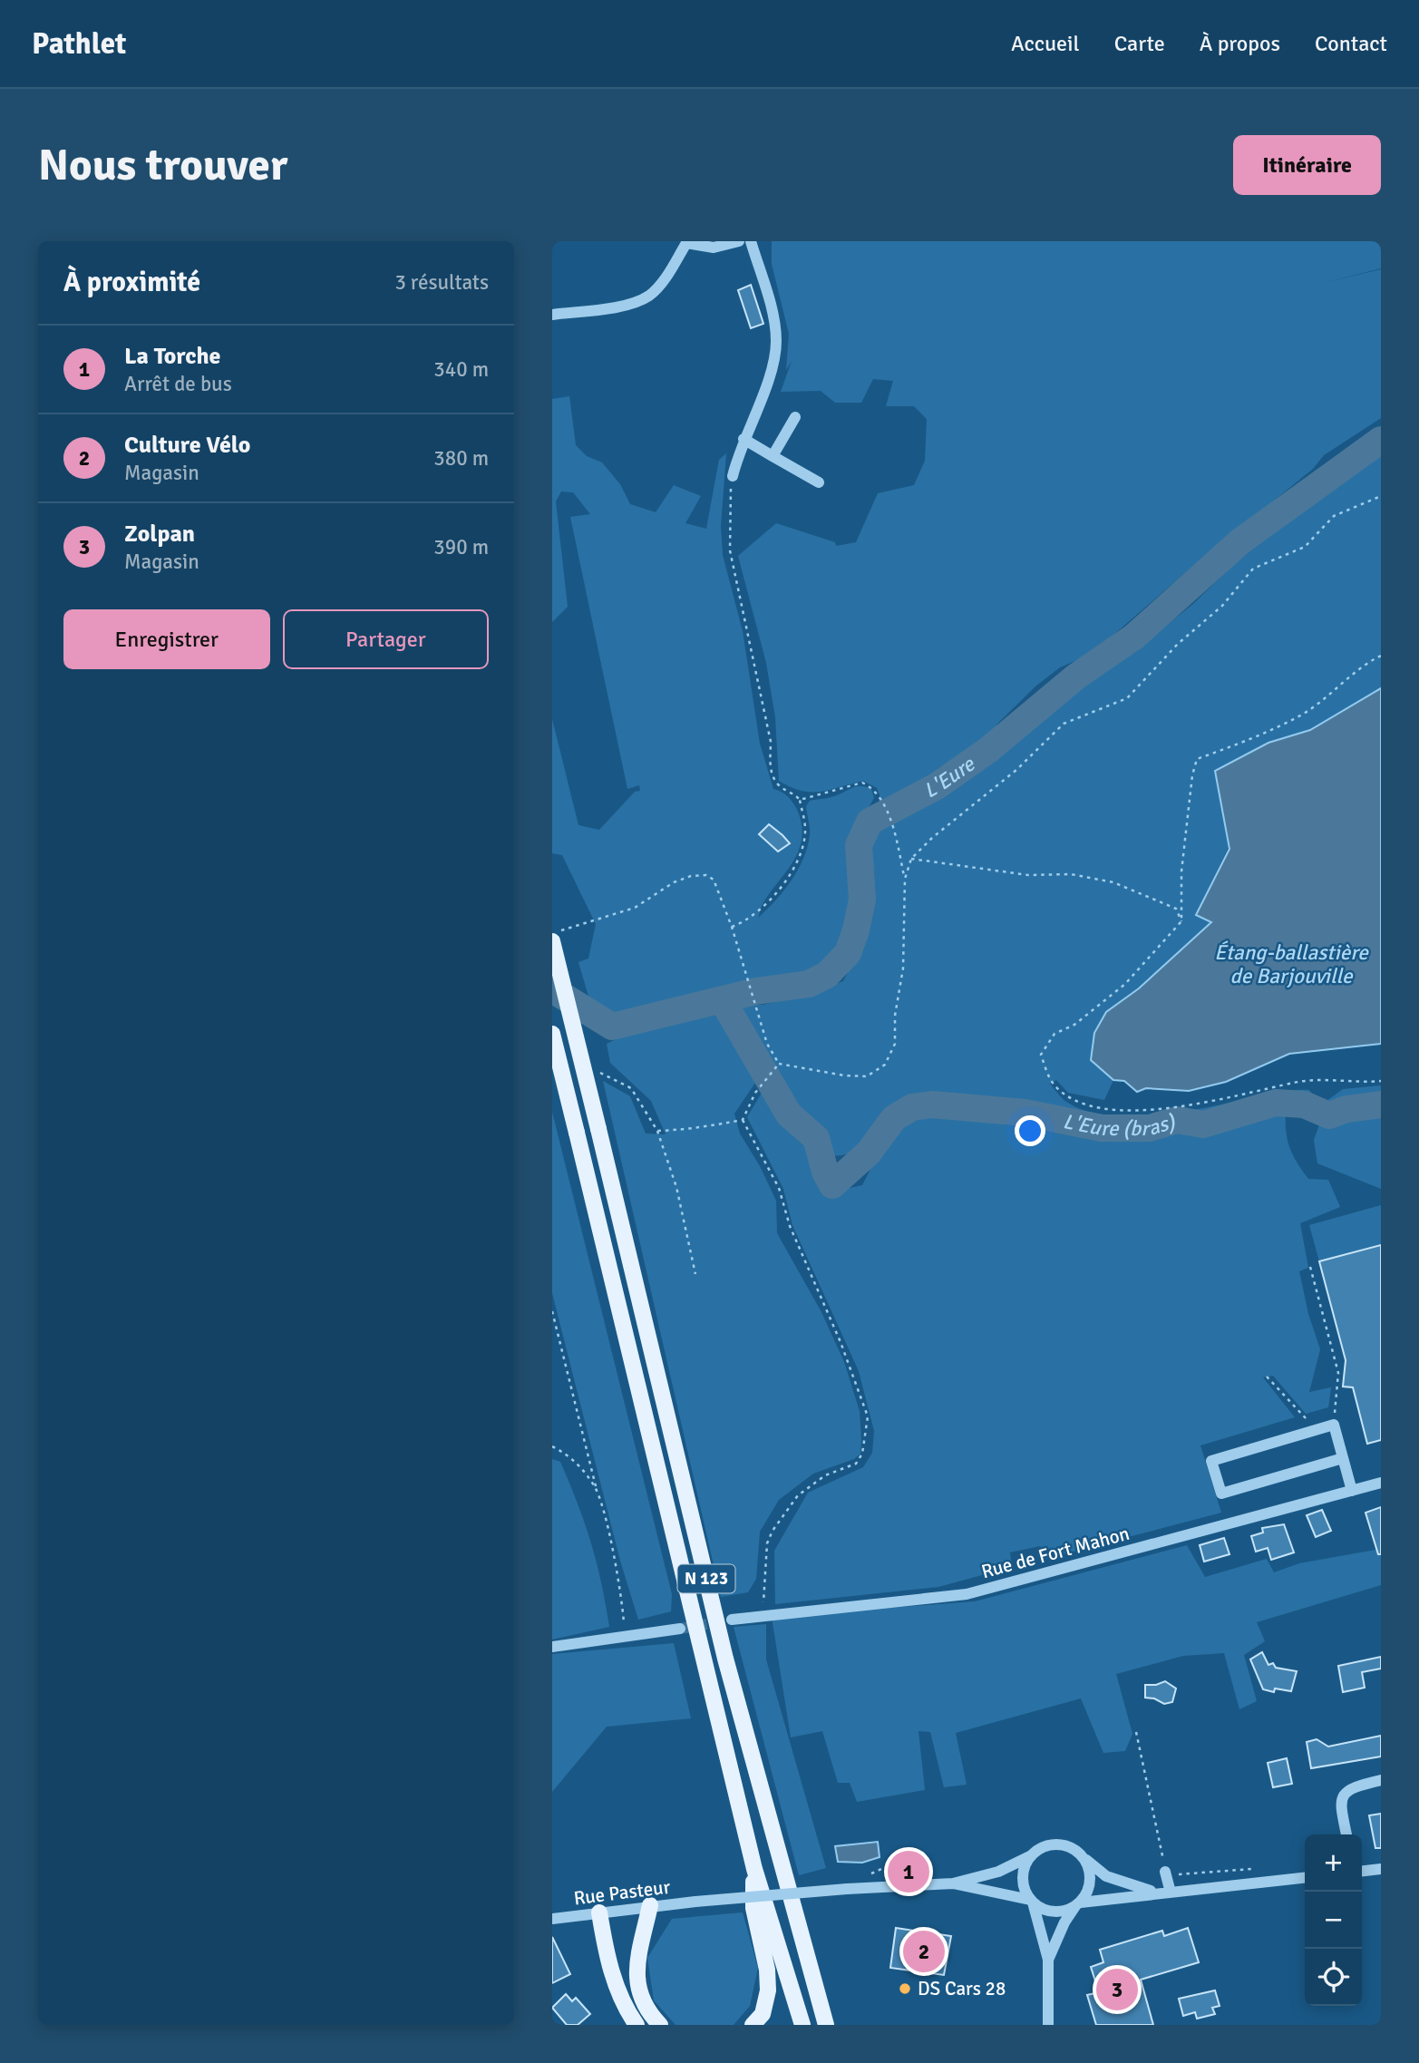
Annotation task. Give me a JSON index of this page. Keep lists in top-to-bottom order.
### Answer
{
  "streets": {
    "main road": ["N 123"],
    "street": ["Rue de Fort Mahon", "Rue Pasteur"]
  },
  "water": ["L'Eure", "Étang-ballastière de Barjouville", "L'Eure (bras)"],
  "places": ["DS Cars 28"],
  "page": {
    "header": "Pathlet",
    "nav": [
      "Accueil",
      "Carte",
      "À propos",
      "Contact"
    ],
    "buttons": [
      "Itinéraire",
      ["Enregistrer", "Partager"]
    ],
    "title": "Nous trouver",
    "heading": ["À proximité", "3 résultats"],
    "list": [
      {
        "mark": "1",
        "name": "La Torche",
        "note": "Arrêt de bus",
        "value": "340 m"
      },
      {
        "mark": "2",
        "name": "Culture Vélo",
        "note": "Magasin",
        "value": "380 m"
      },
      {
        "mark": "3",
        "name": "Zolpan",
        "note": "Magasin",
        "value": "390 m"
      }
    ],
    "map_buttons": ["+", "−"],
    "pins": ["1", "2", "3"]
  }
}
